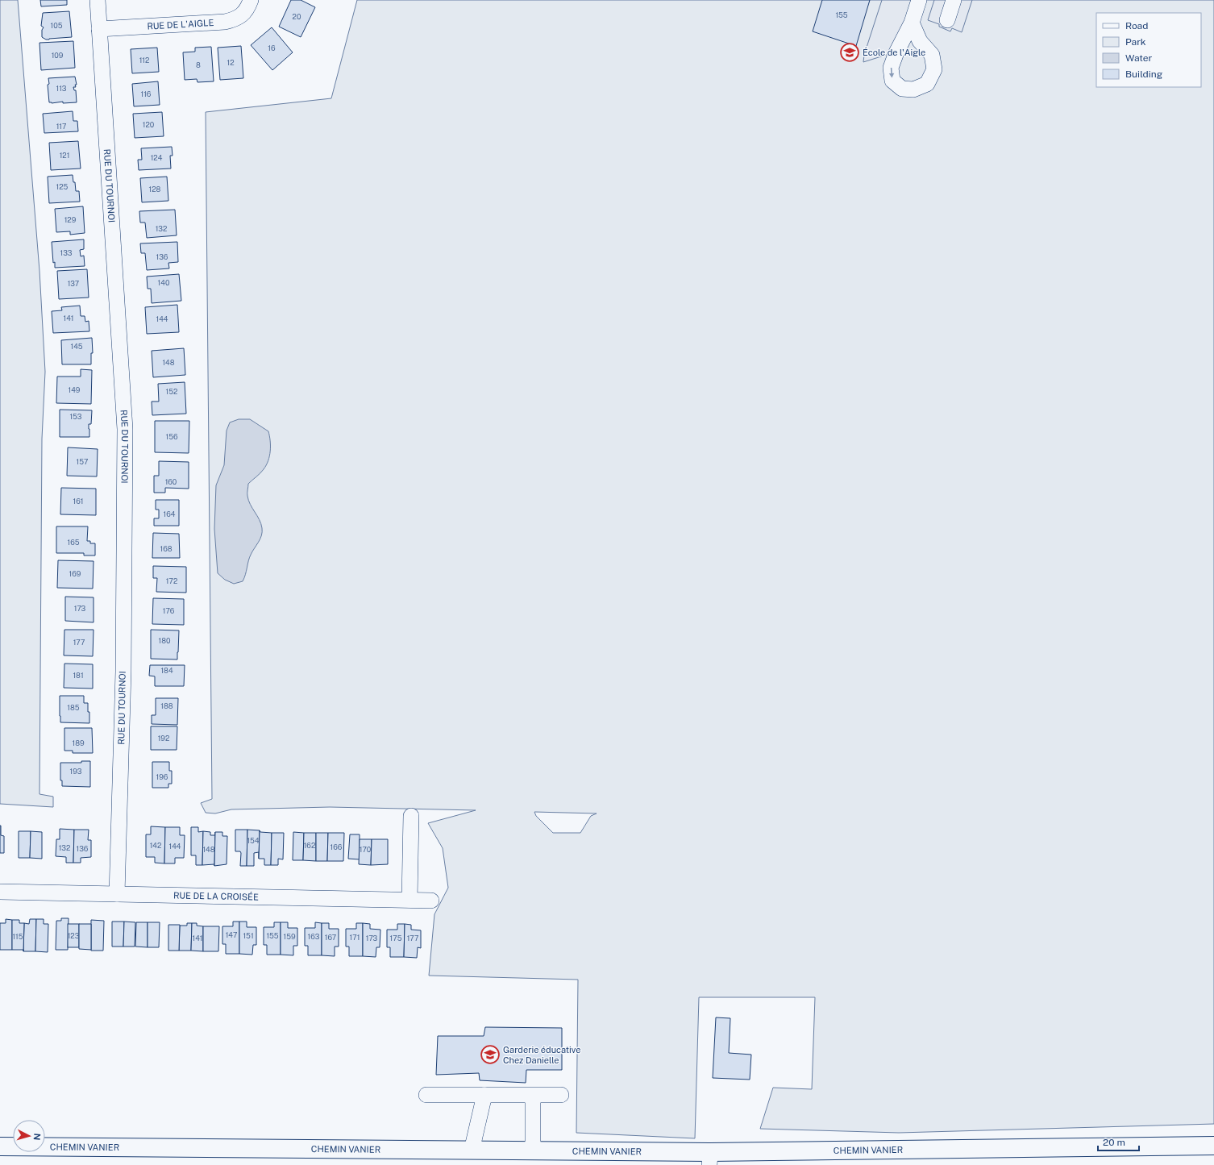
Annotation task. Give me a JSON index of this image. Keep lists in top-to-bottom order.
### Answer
{
  "streets": {
    "main road": ["CHEMIN VANIER"],
    "street": ["RUE DE L'AIGLE", "RUE DU TOURNOI", "RUE DE LA CROISÉE"]
  },
  "crossings": [
    ["RUE DE L'AIGLE", "RUE DU TOURNOI"],
    ["RUE DU TOURNOI", "RUE DE LA CROISÉE"]
  ],
  "places": {
    "school or university": ["École de l'Aigle", "Garderie éducative Chez Danielle"]
  },
  "house_numbers": [
    "155",
    "20",
    "105",
    "16",
    "109",
    "112",
    "12",
    "8",
    "113",
    "116",
    "120",
    "117",
    "121",
    "124",
    "125",
    "128",
    "129",
    "132",
    "133",
    "136",
    "140",
    "137",
    "141",
    "144",
    "145",
    "148",
    "149",
    "152",
    "153",
    "156",
    "157",
    "160",
    "161",
    "164",
    "165",
    "168",
    "169",
    "172",
    "173",
    "176",
    "180",
    "177",
    "184",
    "181",
    "188",
    "185",
    "192",
    "189",
    "193",
    "196",
    "154",
    "142",
    "162",
    "144",
    "166",
    "132",
    "136",
    "148",
    "170",
    "147",
    "123",
    "151",
    "155",
    "115",
    "159",
    "163",
    "167",
    "171",
    "141",
    "173",
    "175",
    "177"
  ],
  "legend": [
    "Road",
    "Park",
    "Water",
    "Building"
  ],
  "scale_bar": "20 m",
  "north": "right"
}
